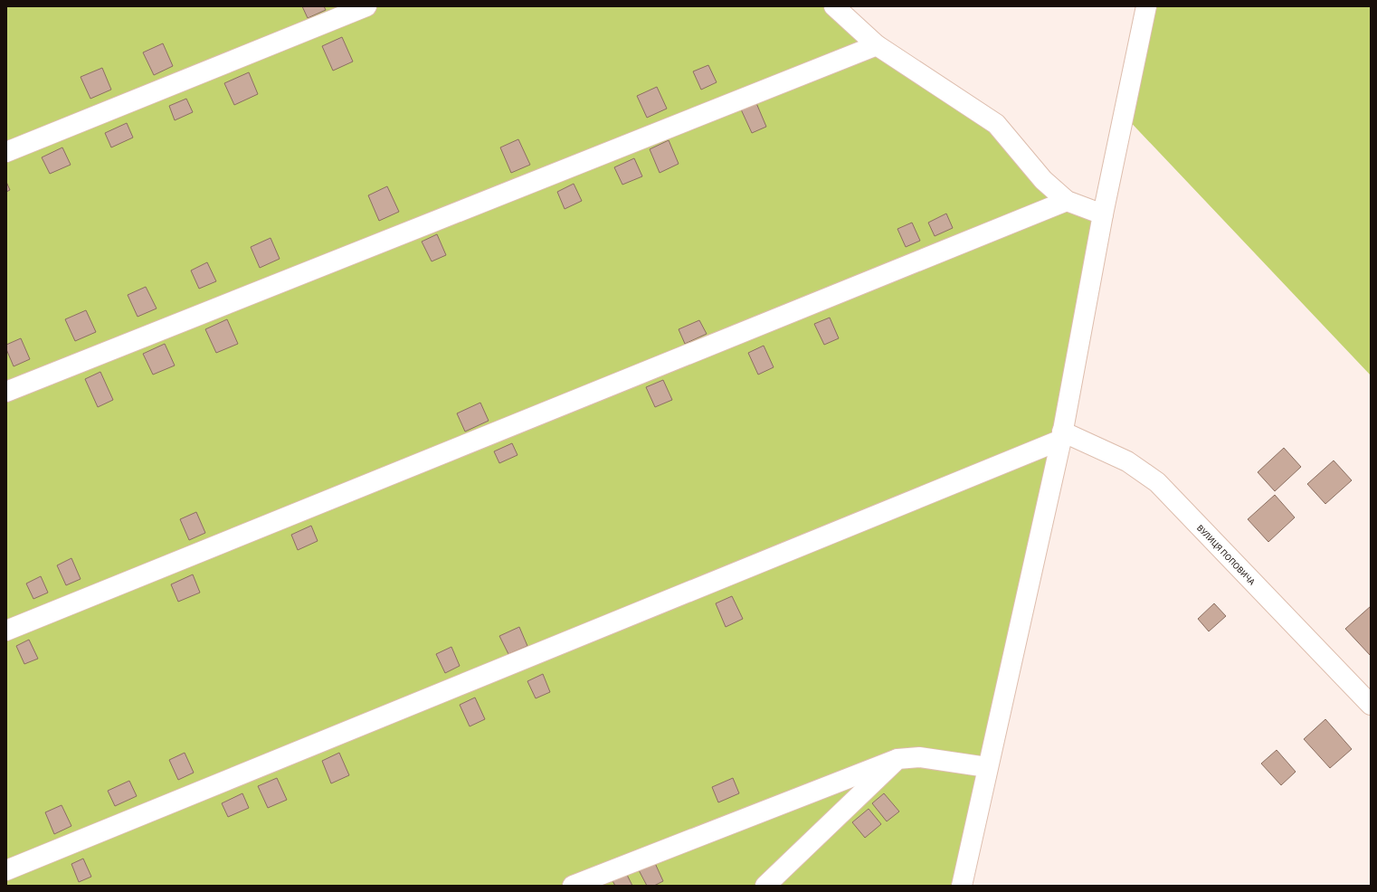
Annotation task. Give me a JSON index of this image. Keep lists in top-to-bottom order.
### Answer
{
  "streets": {
    "street": ["ВУЛИЦЯ ПОПОВИЧА"]
  }
}
